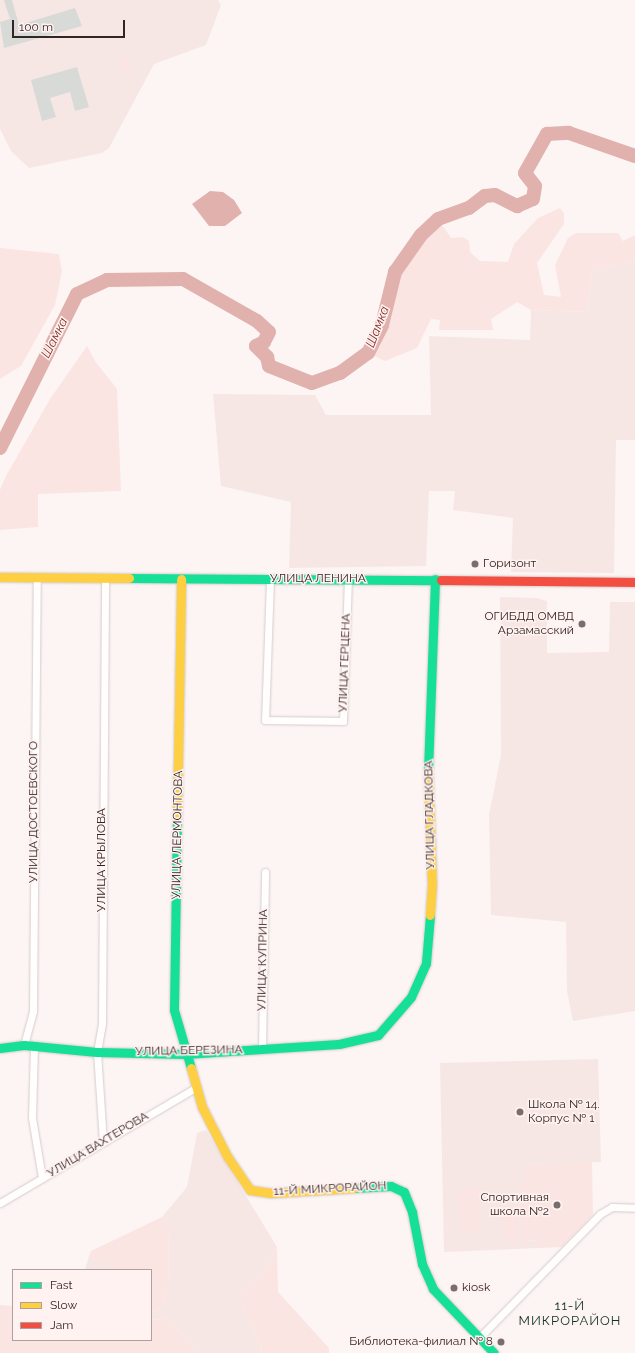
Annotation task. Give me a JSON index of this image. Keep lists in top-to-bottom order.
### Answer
{
  "streets": {
    "street": [
      "УЛИЦА ЛЕНИНА",
      "УЛИЦА ГЕРЦЕНА",
      "УЛИЦА ДОСТОЕВСКОГО",
      "УЛИЦА ГЛАДКОВА",
      "УЛИЦА ЛЕРМОНТОВА",
      "УЛИЦА КРЫЛОВА",
      "УЛИЦА КУПРИНА",
      "УЛИЦА БЕРЕЗИНА",
      "УЛИЦА ВАХТЕРОВА",
      "11-Й МИКРОРАЙОН"
    ]
  },
  "crossings": [
    ["УЛИЦА ЛЕНИНА", "УЛИЦА ГЕРЦЕНА"],
    ["УЛИЦА ЛЕНИНА", "УЛИЦА ДОСТОЕВСКОГО"],
    ["УЛИЦА ЛЕНИНА", "УЛИЦА ГЛАДКОВА"],
    ["УЛИЦА ЛЕНИНА", "УЛИЦА ЛЕРМОНТОВА"],
    ["УЛИЦА ЛЕНИНА", "УЛИЦА КРЫЛОВА"],
    ["УЛИЦА ДОСТОЕВСКОГО", "УЛИЦА БЕРЕЗИНА"],
    ["УЛИЦА ГЛАДКОВА", "УЛИЦА БЕРЕЗИНА"],
    ["УЛИЦА ЛЕРМОНТОВА", "УЛИЦА БЕРЕЗИНА"],
    ["УЛИЦА ЛЕРМОНТОВА", "УЛИЦА ВАХТЕРОВА"],
    ["УЛИЦА ЛЕРМОНТОВА", "11-Й МИКРОРАЙОН"],
    ["УЛИЦА КРЫЛОВА", "УЛИЦА БЕРЕЗИНА"],
    ["УЛИЦА КРЫЛОВА", "УЛИЦА ВАХТЕРОВА"],
    ["УЛИЦА КУПРИНА", "УЛИЦА БЕРЕЗИНА"],
    ["УЛИЦА ВАХТЕРОВА", "11-Й МИКРОРАЙОН"]
  ],
  "districts": ["11-Й МИКРОРАЙОН"],
  "water": ["Шамка"],
  "places": [
    "Горизонт",
    "ОГИБДД ОМВД Арзамасский",
    "Школа № 14. Корпус № 1",
    "Спортивная школа №2",
    "kiosk",
    "Библиотека-филиал № 8"
  ],
  "legend": ["Fast", "Slow", "Jam"],
  "scale_bar": "100 m"
}
